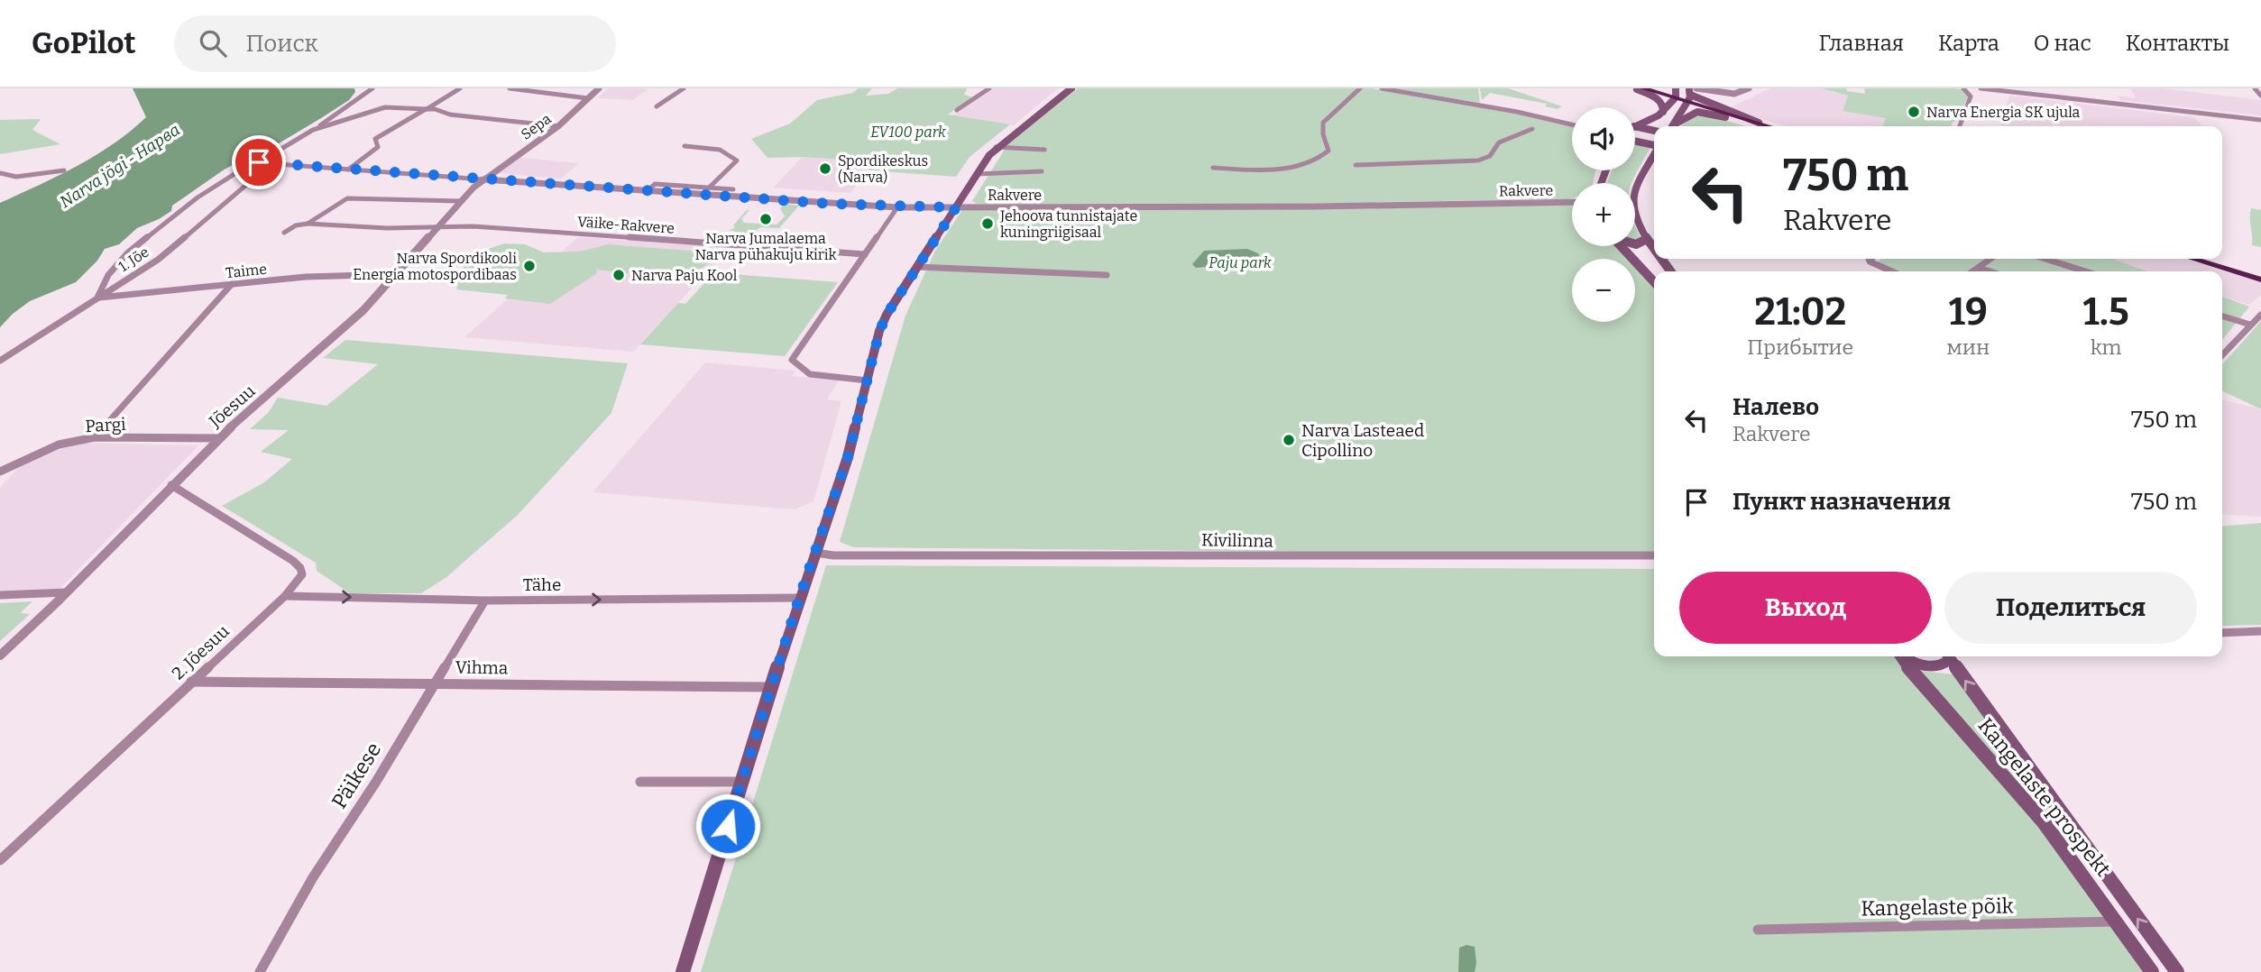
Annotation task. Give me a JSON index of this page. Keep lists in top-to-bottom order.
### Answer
{
  "streets": {
    "main road": ["Kangelaste prospekt"],
    "street": [
      "Sepa",
      "Rakvere",
      "Väike-Rakvere",
      "1. Jõe",
      "Taime",
      "Jõesuu",
      "Pargi",
      "Kivilinna",
      "Tähe",
      "2. Jõesuu",
      "Vihma",
      "Päikese",
      "Kangelaste põik"
    ]
  },
  "crossings": [
    ["Sepa", "Rakvere"],
    ["Sepa", "Jõesuu"],
    ["Rakvere", "1. Jõe"],
    ["Rakvere", "Jõesuu"],
    ["Väike-Rakvere", "Jõesuu"],
    ["1. Jõe", "Taime"],
    ["Taime", "Jõesuu"],
    ["Jõesuu", "Pargi"],
    ["Jõesuu", "2. Jõesuu"],
    ["Tähe", "2. Jõesuu"],
    ["Tähe", "Päikese"],
    ["2. Jõesuu", "Vihma"],
    ["Vihma", "Päikese"],
    ["Kangelaste prospekt", "Kangelaste põik"]
  ],
  "one_way": ["Tähe"],
  "water": ["Narva jõgi - Нарва"],
  "parks": ["EV100 park", "Paju park"],
  "places": [
    "Narva Energia SK ujula",
    "Spordikeskus (Narva)",
    "Narva Jumalaema Narva pühakuju kirik",
    "Jehoova tunnistajate kuningriigisaal",
    "Narva Spordikooli Energia motospordibaas",
    "Narva Paju Kool",
    "Narva Lasteaed Cipollino"
  ],
  "page": {
    "header": "GoPilot",
    "search": "Поиск",
    "nav": [
      "Главная",
      "Карта",
      "О нас",
      "Контакты"
    ],
    "map_buttons": ["+", "−"],
    "turn": ["750 m", "Rakvere"],
    "eta": [
      "21:02",
      "Прибытие",
      "19",
      "мин",
      "1.5",
      "km"
    ],
    "list": [
      {
        "name": "Налево",
        "note": "Rakvere",
        "value": "750 m"
      },
      {
        "name": "Пункт назначения",
        "value": "750 m"
      }
    ],
    "buttons": ["Выход", "Поделиться"]
  }
}
